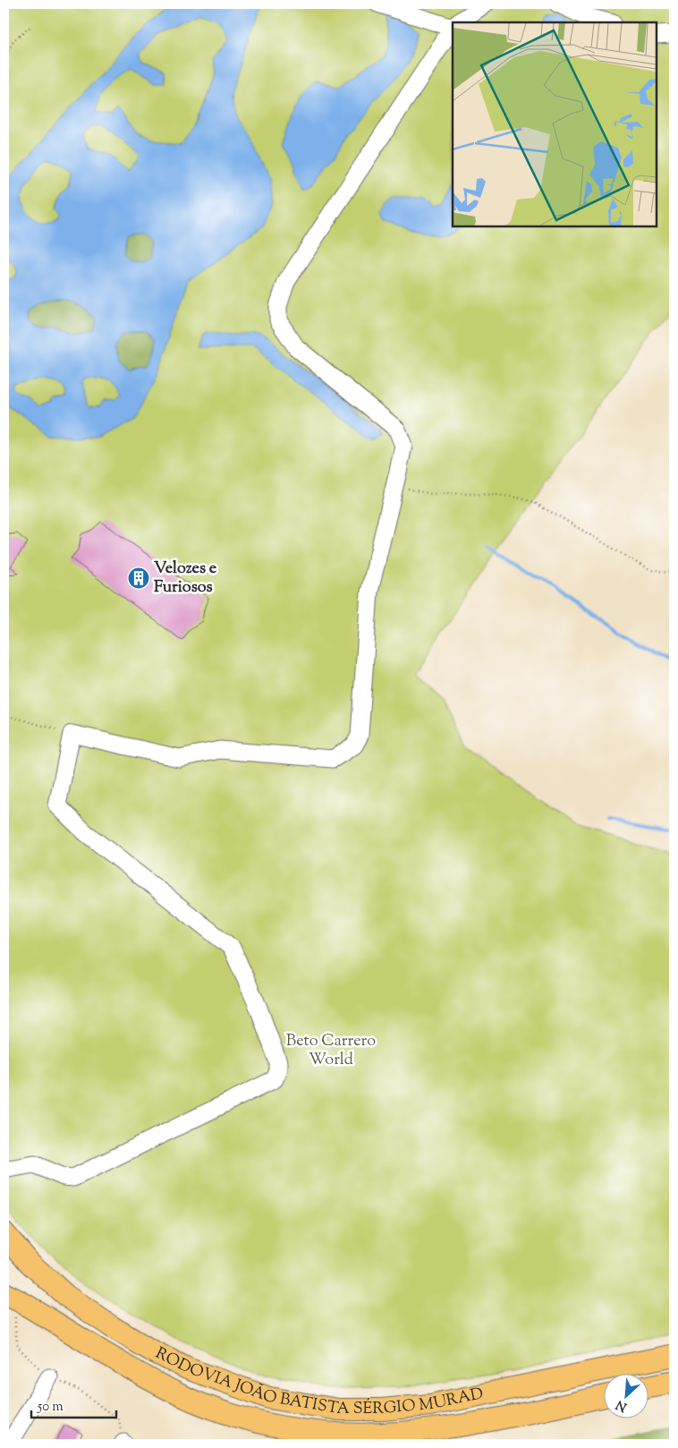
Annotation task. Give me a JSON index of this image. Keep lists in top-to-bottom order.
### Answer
{
  "streets": {
    "main road": ["RODOVIA JOÃO BATISTA SÉRGIO MURAD"]
  },
  "parks": ["Beto Carrero World"],
  "places": {
    "building": ["Velozes e Furiosos"]
  },
  "scale_bar": "50 m",
  "north": "bottom left"
}
